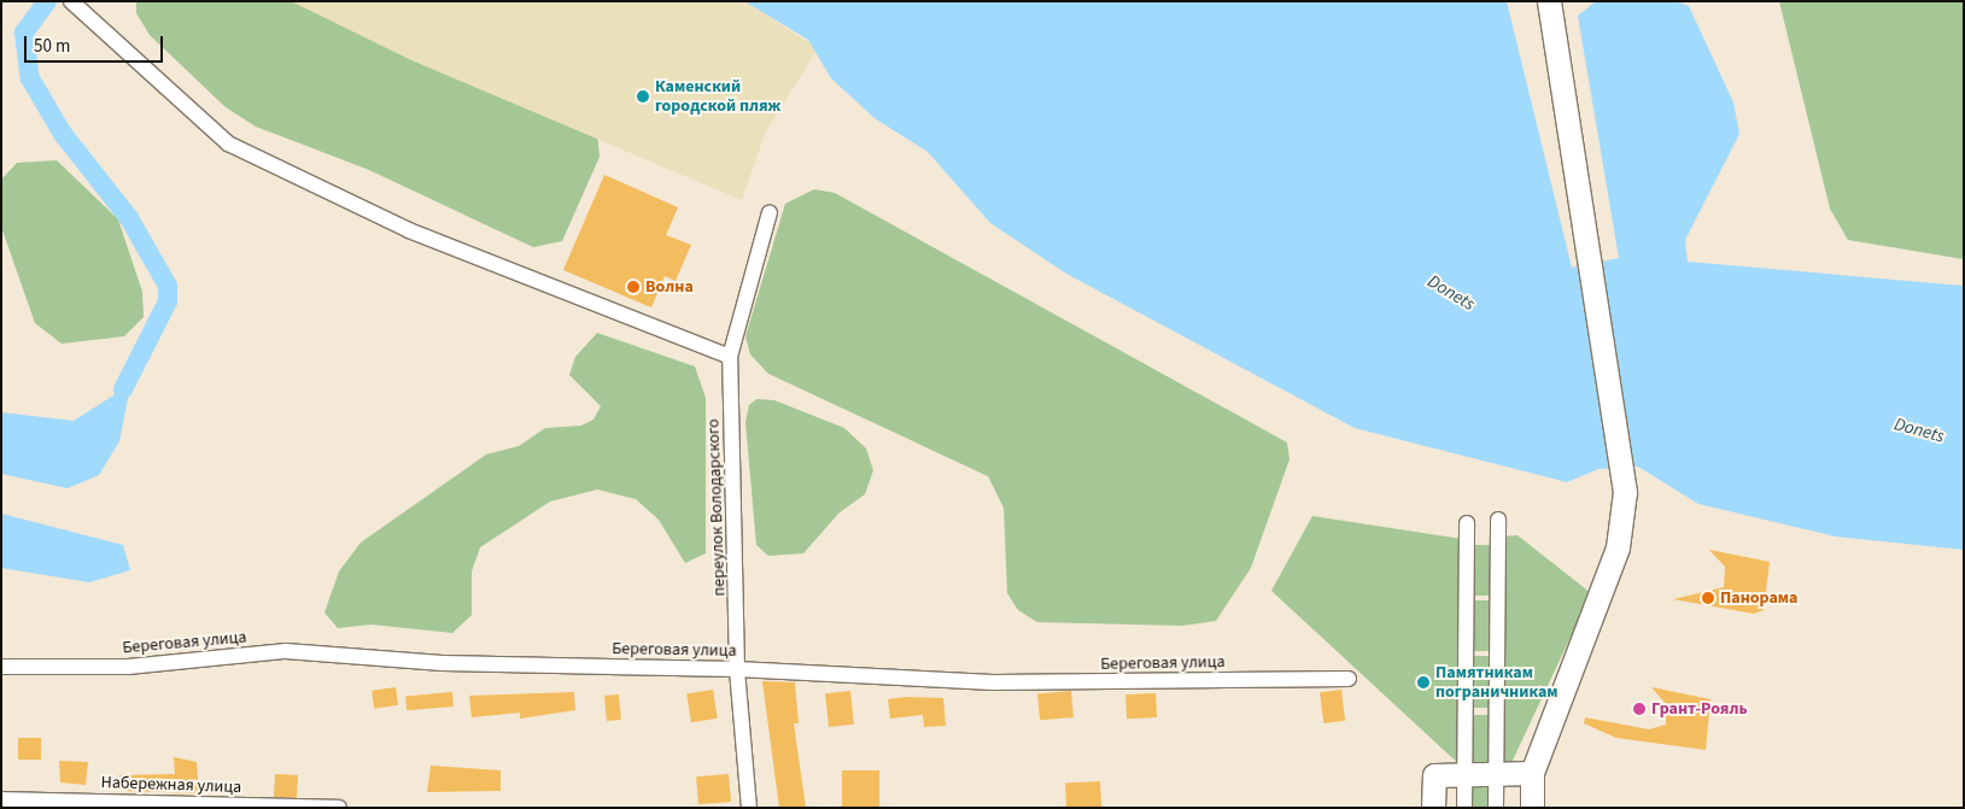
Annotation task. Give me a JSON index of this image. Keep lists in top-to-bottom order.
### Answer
{
  "streets": {
    "street": ["переулок Володарского", "Береговая улица", "Набережная улица"]
  },
  "crossings": [
    ["переулок Володарского", "Береговая улица"]
  ],
  "water": ["Donets"],
  "places": [
    "Каменский городской пляж",
    "Волна",
    "Панорама",
    "Памятникам пограничникам",
    "Грант-Рояль"
  ],
  "scale_bar": "50 m"
}
